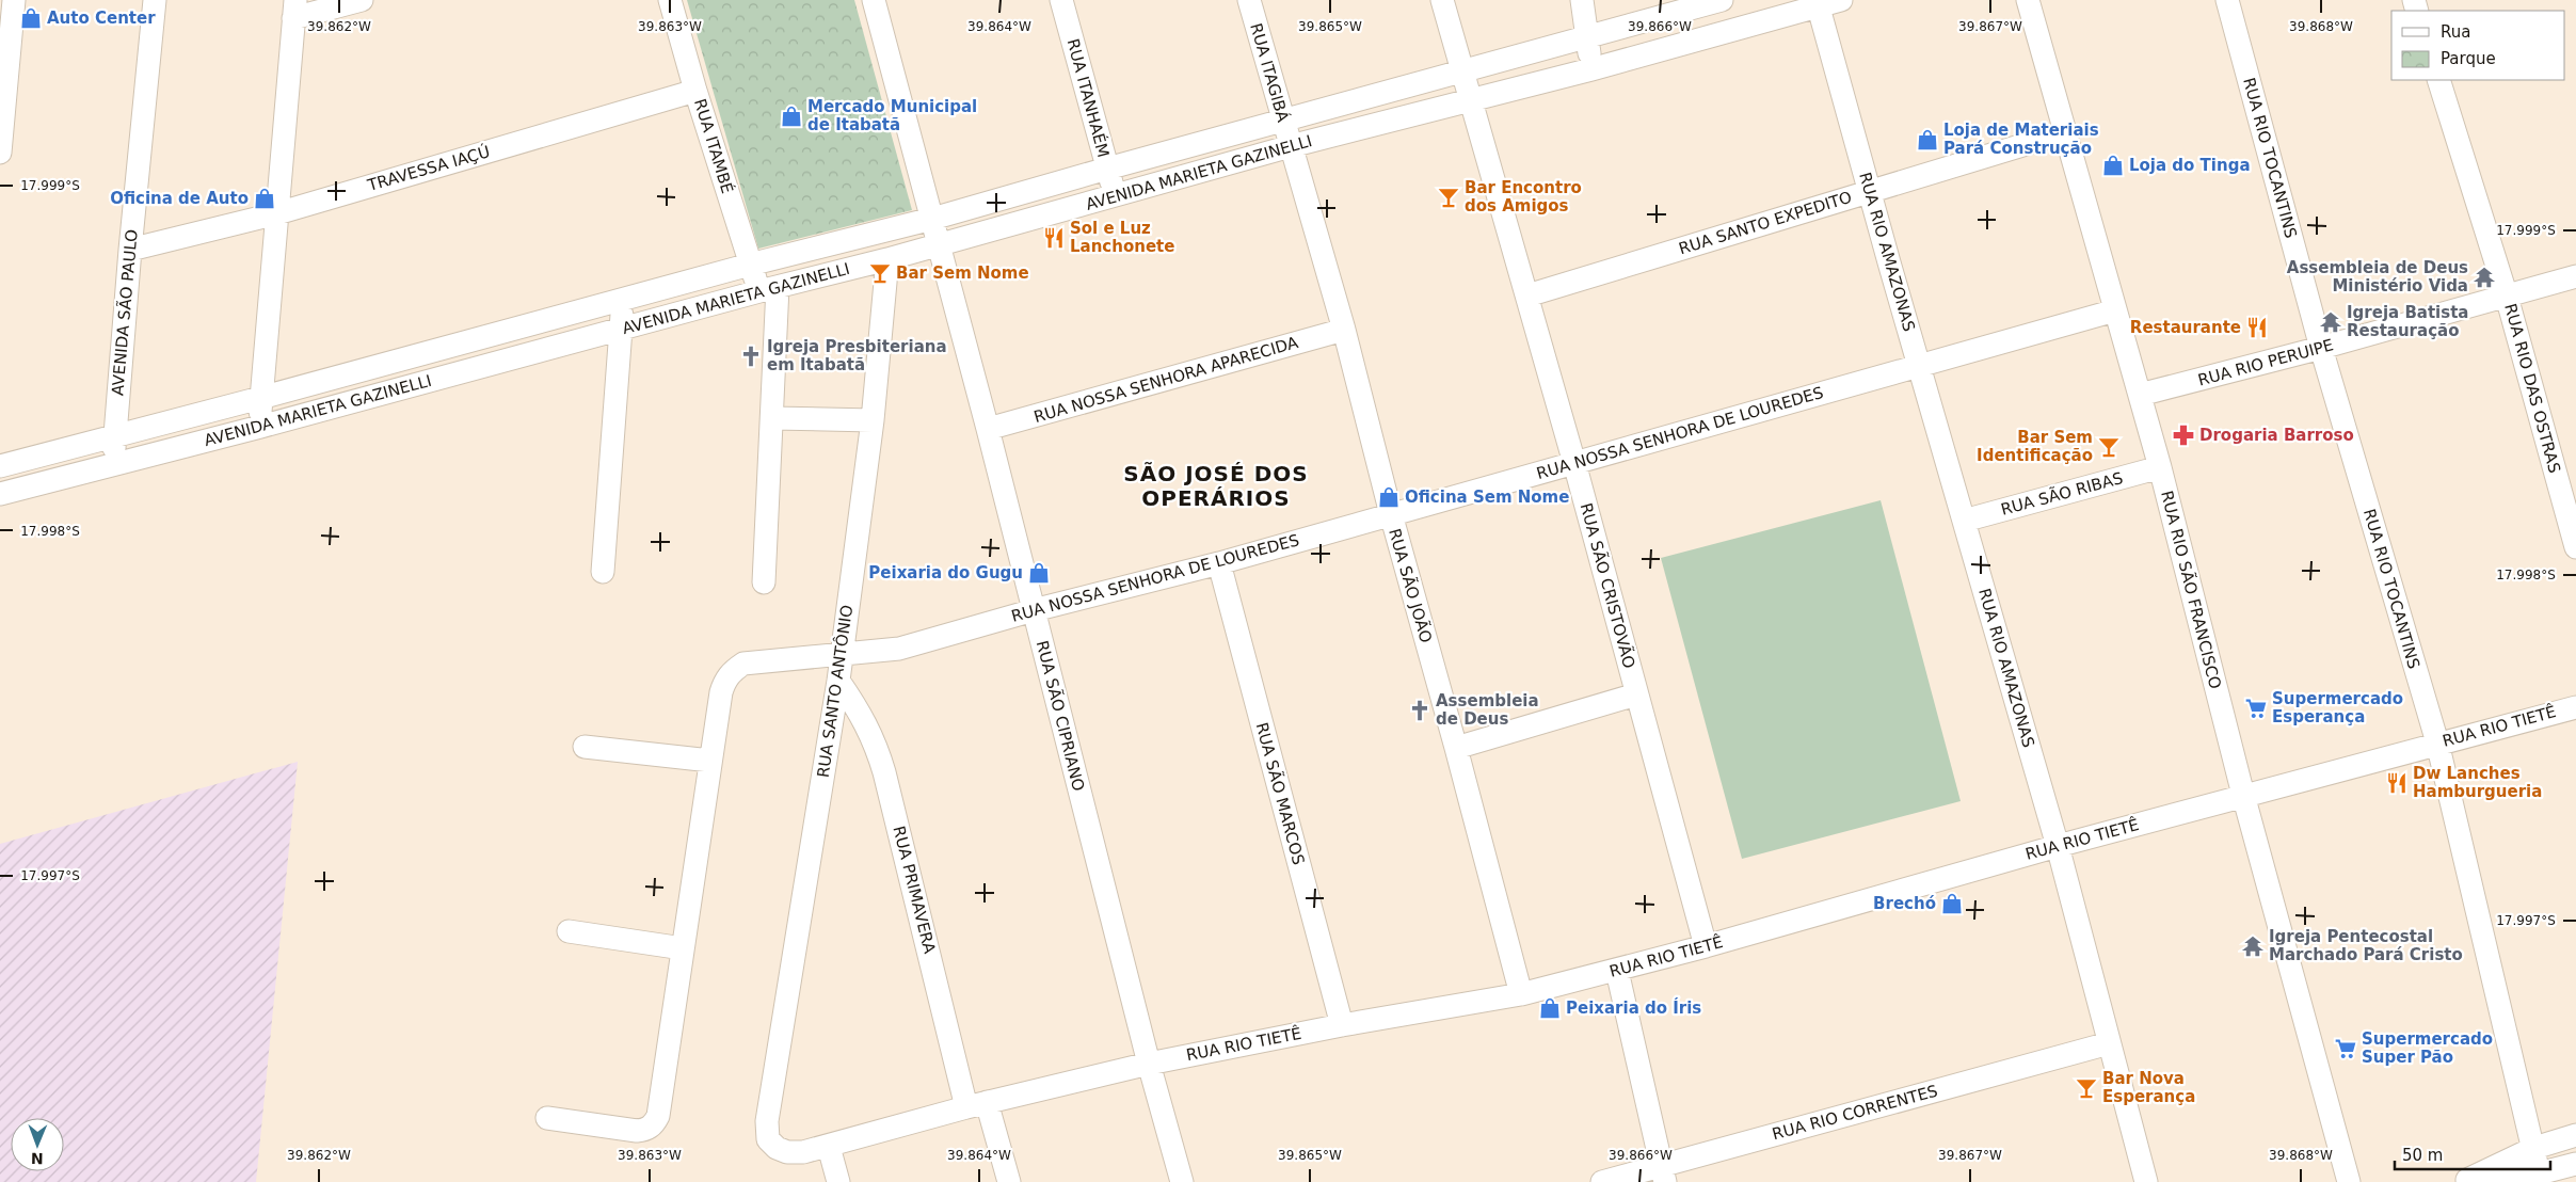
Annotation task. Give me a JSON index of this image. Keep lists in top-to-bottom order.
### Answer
{
  "streets": {
    "street": [
      "RUA ITAGIBÁ",
      "RUA ITANHAÉM",
      "RUA ITAMBÉ",
      "RUA RIO TOCANTINS",
      "TRAVESSA IAÇÚ",
      "AVENIDA MARIETA GAZINELLI",
      "RUA SANTO EXPEDITO",
      "RUA RIO AMAZONAS",
      "AVENIDA SÃO PAULO",
      "RUA RIO PERUIPE",
      "RUA NOSSA SENHORA APARECIDA",
      "RUA RIO DAS OSTRAS",
      "RUA NOSSA SENHORA DE LOUREDES",
      "RUA SÃO RIBAS",
      "RUA SÃO JOÃO",
      "RUA SÃO CRISTOVÃO",
      "RUA RIO SÃO FRANCISCO",
      "RUA SANTO ANTÔNIO",
      "RUA SÃO CIPRIANO",
      "RUA RIO TIETÊ",
      "RUA SÃO MARCOS",
      "RUA PRIMAVERA",
      "RUA RIO CORRENTES"
    ]
  },
  "crossings": [
    ["RUA ITAGIBÁ", "AVENIDA MARIETA GAZINELLI"],
    ["RUA ITAGIBÁ", "RUA SÃO JOÃO"],
    ["RUA ITANHAÉM", "AVENIDA MARIETA GAZINELLI"],
    ["RUA ITAMBÉ", "TRAVESSA IAÇÚ"],
    ["RUA ITAMBÉ", "AVENIDA MARIETA GAZINELLI"],
    ["RUA RIO TOCANTINS", "RUA RIO PERUIPE"],
    ["RUA RIO TOCANTINS", "RUA RIO TIETÊ"],
    ["TRAVESSA IAÇÚ", "AVENIDA SÃO PAULO"],
    ["AVENIDA MARIETA GAZINELLI", "RUA RIO AMAZONAS"],
    ["AVENIDA MARIETA GAZINELLI", "AVENIDA SÃO PAULO"],
    ["AVENIDA MARIETA GAZINELLI", "RUA SÃO JOÃO"],
    ["AVENIDA MARIETA GAZINELLI", "RUA SÃO CRISTOVÃO"],
    ["AVENIDA MARIETA GAZINELLI", "RUA SANTO ANTÔNIO"],
    ["AVENIDA MARIETA GAZINELLI", "RUA SÃO CIPRIANO"],
    ["RUA SANTO EXPEDITO", "RUA RIO AMAZONAS"],
    ["RUA SANTO EXPEDITO", "RUA SÃO CRISTOVÃO"],
    ["RUA SANTO EXPEDITO", "RUA RIO SÃO FRANCISCO"],
    ["RUA RIO AMAZONAS", "RUA NOSSA SENHORA DE LOUREDES"],
    ["RUA RIO AMAZONAS", "RUA SÃO RIBAS"],
    ["RUA RIO AMAZONAS", "RUA RIO TIETÊ"],
    ["RUA RIO AMAZONAS", "RUA RIO CORRENTES"],
    ["RUA RIO PERUIPE", "RUA RIO DAS OSTRAS"],
    ["RUA RIO PERUIPE", "RUA RIO SÃO FRANCISCO"],
    ["RUA NOSSA SENHORA APARECIDA", "RUA SÃO JOÃO"],
    ["RUA NOSSA SENHORA APARECIDA", "RUA SÃO CIPRIANO"],
    ["RUA NOSSA SENHORA DE LOUREDES", "RUA SÃO JOÃO"],
    ["RUA NOSSA SENHORA DE LOUREDES", "RUA SÃO CRISTOVÃO"],
    ["RUA NOSSA SENHORA DE LOUREDES", "RUA RIO SÃO FRANCISCO"],
    ["RUA NOSSA SENHORA DE LOUREDES", "RUA SANTO ANTÔNIO"],
    ["RUA NOSSA SENHORA DE LOUREDES", "RUA SÃO CIPRIANO"],
    ["RUA NOSSA SENHORA DE LOUREDES", "RUA SÃO MARCOS"],
    ["RUA SÃO RIBAS", "RUA RIO SÃO FRANCISCO"],
    ["RUA SÃO JOÃO", "RUA RIO TIETÊ"],
    ["RUA SÃO CRISTOVÃO", "RUA RIO TIETÊ"],
    ["RUA RIO SÃO FRANCISCO", "RUA RIO TIETÊ"],
    ["RUA SANTO ANTÔNIO", "RUA RIO TIETÊ"],
    ["RUA SANTO ANTÔNIO", "RUA PRIMAVERA"],
    ["RUA SÃO CIPRIANO", "RUA RIO TIETÊ"],
    ["RUA RIO TIETÊ", "RUA SÃO MARCOS"],
    ["RUA RIO TIETÊ", "RUA PRIMAVERA"]
  ],
  "districts": ["SÃO JOSÉ DOS OPERÁRIOS"],
  "places": {
    "shop": [
      "Auto Center",
      "Mercado Municipal de Itabatã",
      "Loja de Materiais Pará Construção",
      "Loja do Tinga",
      "Oficina de Auto",
      "Oficina Sem Nome",
      "Peixaria do Gugu",
      "Brechó",
      "Peixaria do Íris"
    ],
    "bar": [
      "Bar Encontro dos Amigos",
      "Bar Sem Nome",
      "Bar Sem Identificação",
      "Bar Nova Esperança"
    ],
    "restaurant": ["Sol e Luz Lanchonete", "Restaurante", "Dw Lanches Hamburgueria"],
    "temple": ["Assembleia de Deus Ministério Vida", "Igreja Batista Restauração", "Igreja Pentecostal Marchado Pará Cristo"],
    "church": ["Igreja Presbiteriana em Itabatã", "Assembleia de Deus"],
    "pharmacy": ["Drogaria Barroso"],
    "supermarket": ["Supermercado Esperança", "Supermercado Super Pão"]
  },
  "legend": ["Rua", "Parque"],
  "scale_bar": "50 m",
  "north": "bottom",
  "coordinates": [
    "39.862°W",
    "39.863°W",
    "39.864°W",
    "39.865°W",
    "39.866°W",
    "39.867°W",
    "39.868°W",
    "17.999°S",
    "17.998°S",
    "17.997°S"
  ]
}
